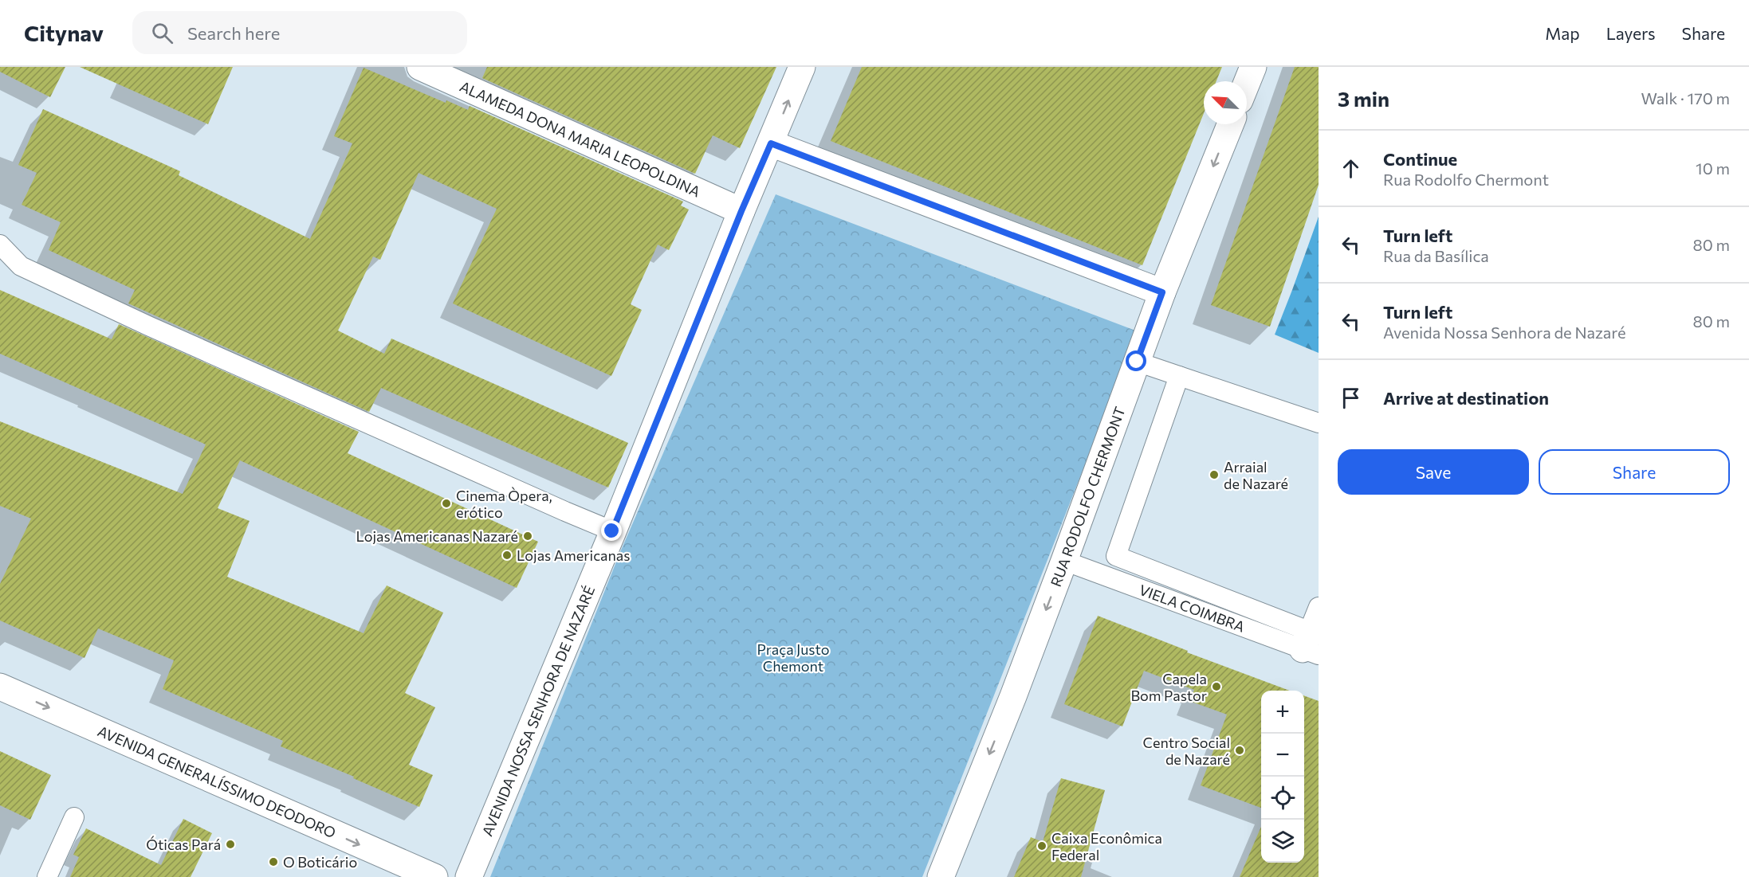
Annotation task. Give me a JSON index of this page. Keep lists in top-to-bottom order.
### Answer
{
  "streets": {
    "street": [
      "ALAMEDA DONA MARIA LEOPOLDINA",
      "RUA RODOLFO CHERMONT",
      "AVENIDA NOSSA SENHORA DE NAZARÉ",
      "AVENIDA GENERALÍSSIMO DEODORO"
    ],
    "lane": ["VIELA COIMBRA"]
  },
  "crossings": [
    ["ALAMEDA DONA MARIA LEOPOLDINA", "AVENIDA NOSSA SENHORA DE NAZARÉ"],
    ["RUA RODOLFO CHERMONT", "VIELA COIMBRA"]
  ],
  "one_way": ["RUA RODOLFO CHERMONT", "AVENIDA GENERALÍSSIMO DEODORO"],
  "parks": ["Praça Justo Chemont"],
  "places": [
    "Arraial de Nazaré",
    "Cinema Òpera, erótico",
    "Lojas Americanas Nazaré",
    "Lojas Americanas",
    "Capela Bom Pastor",
    "Centro Social de Nazaré",
    "Óticas Pará",
    "Caixa Econômica Federal",
    "O Boticário"
  ],
  "north": "top left",
  "page": {
    "header": "Citynav",
    "search": "Search here",
    "nav": ["Map", "Layers", "Share"],
    "heading": ["3 min", "Walk · 170 m"],
    "list": [
      ["Continue", "Rua Rodolfo Chermont", "10 m"],
      ["Turn left", "Rua da Basílica", "80 m"],
      ["Turn left", "Avenida Nossa Senhora de Nazaré", "80 m"],
      "Arrive at destination"
    ],
    "buttons": ["Save", "Share"],
    "map_buttons": ["+", "−"]
  }
}
